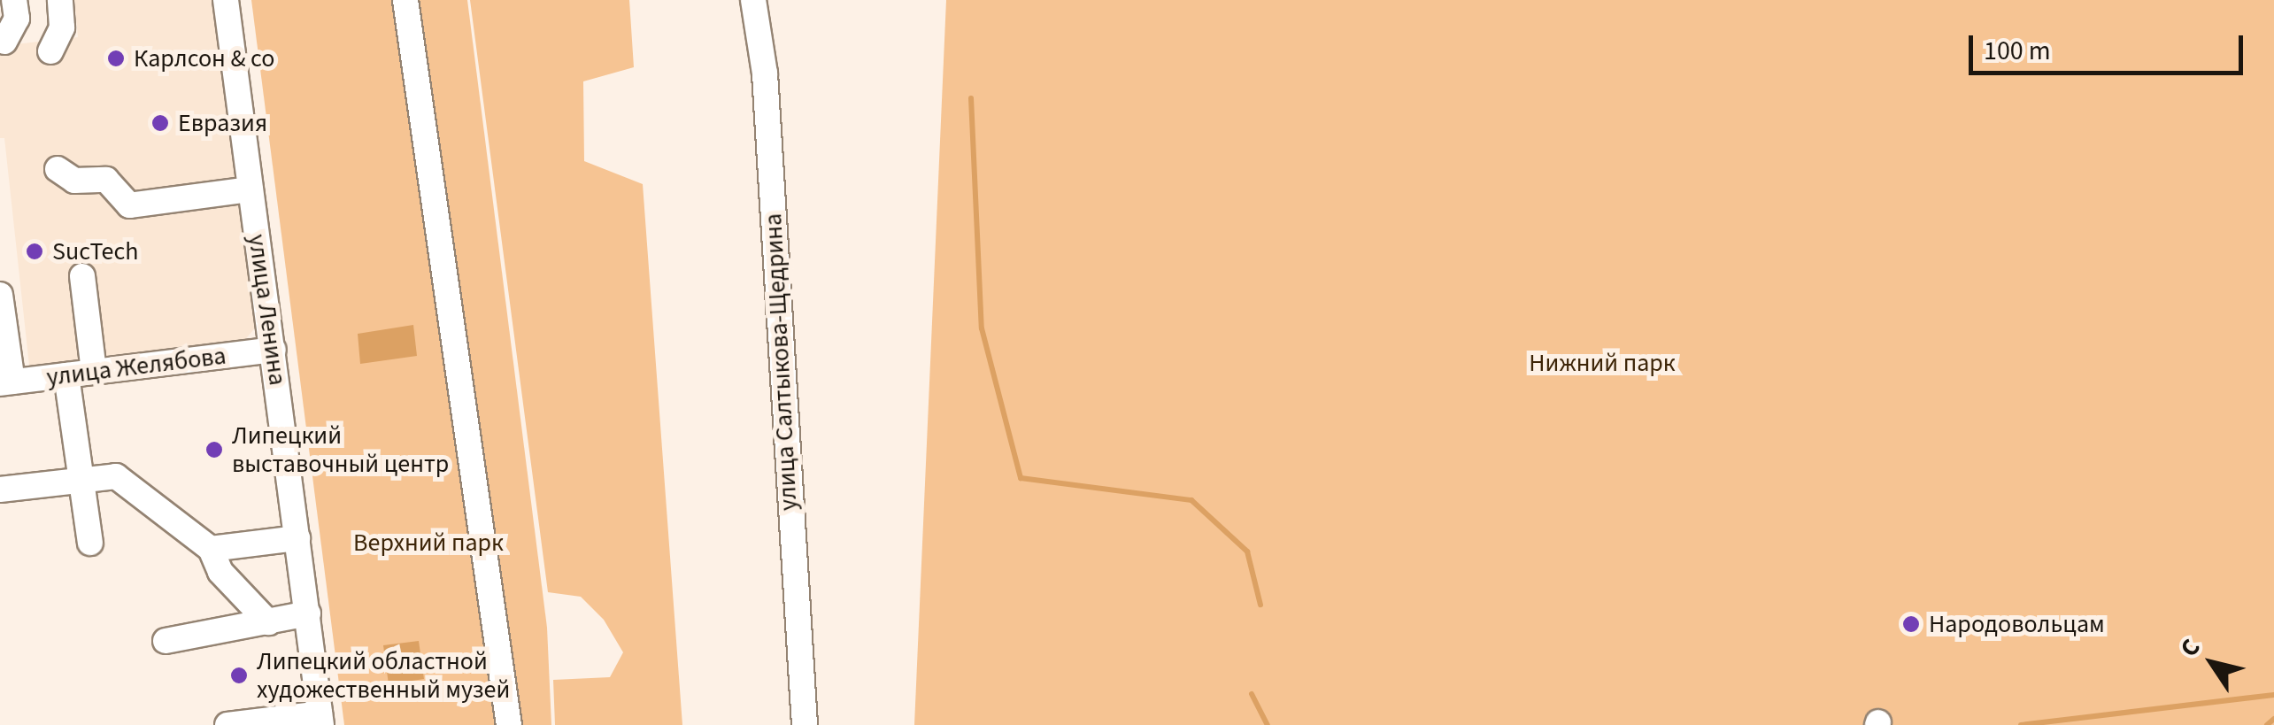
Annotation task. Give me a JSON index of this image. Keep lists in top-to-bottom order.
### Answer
{
  "streets": {
    "street": ["улица Ленина", "улица Салтыкова-Щедрина", "улица Желябова"]
  },
  "crossings": [
    ["улица Ленина", "улица Желябова"]
  ],
  "parks": ["Нижний парк", "Верхний парк"],
  "places": [
    "Карлсон & co",
    "Евразия",
    "SucTech",
    "Липецкий выставочный центр",
    "Народовольцам",
    "Липецкий областной художественный музей"
  ],
  "scale_bar": "100 m",
  "north": "top left"
}
